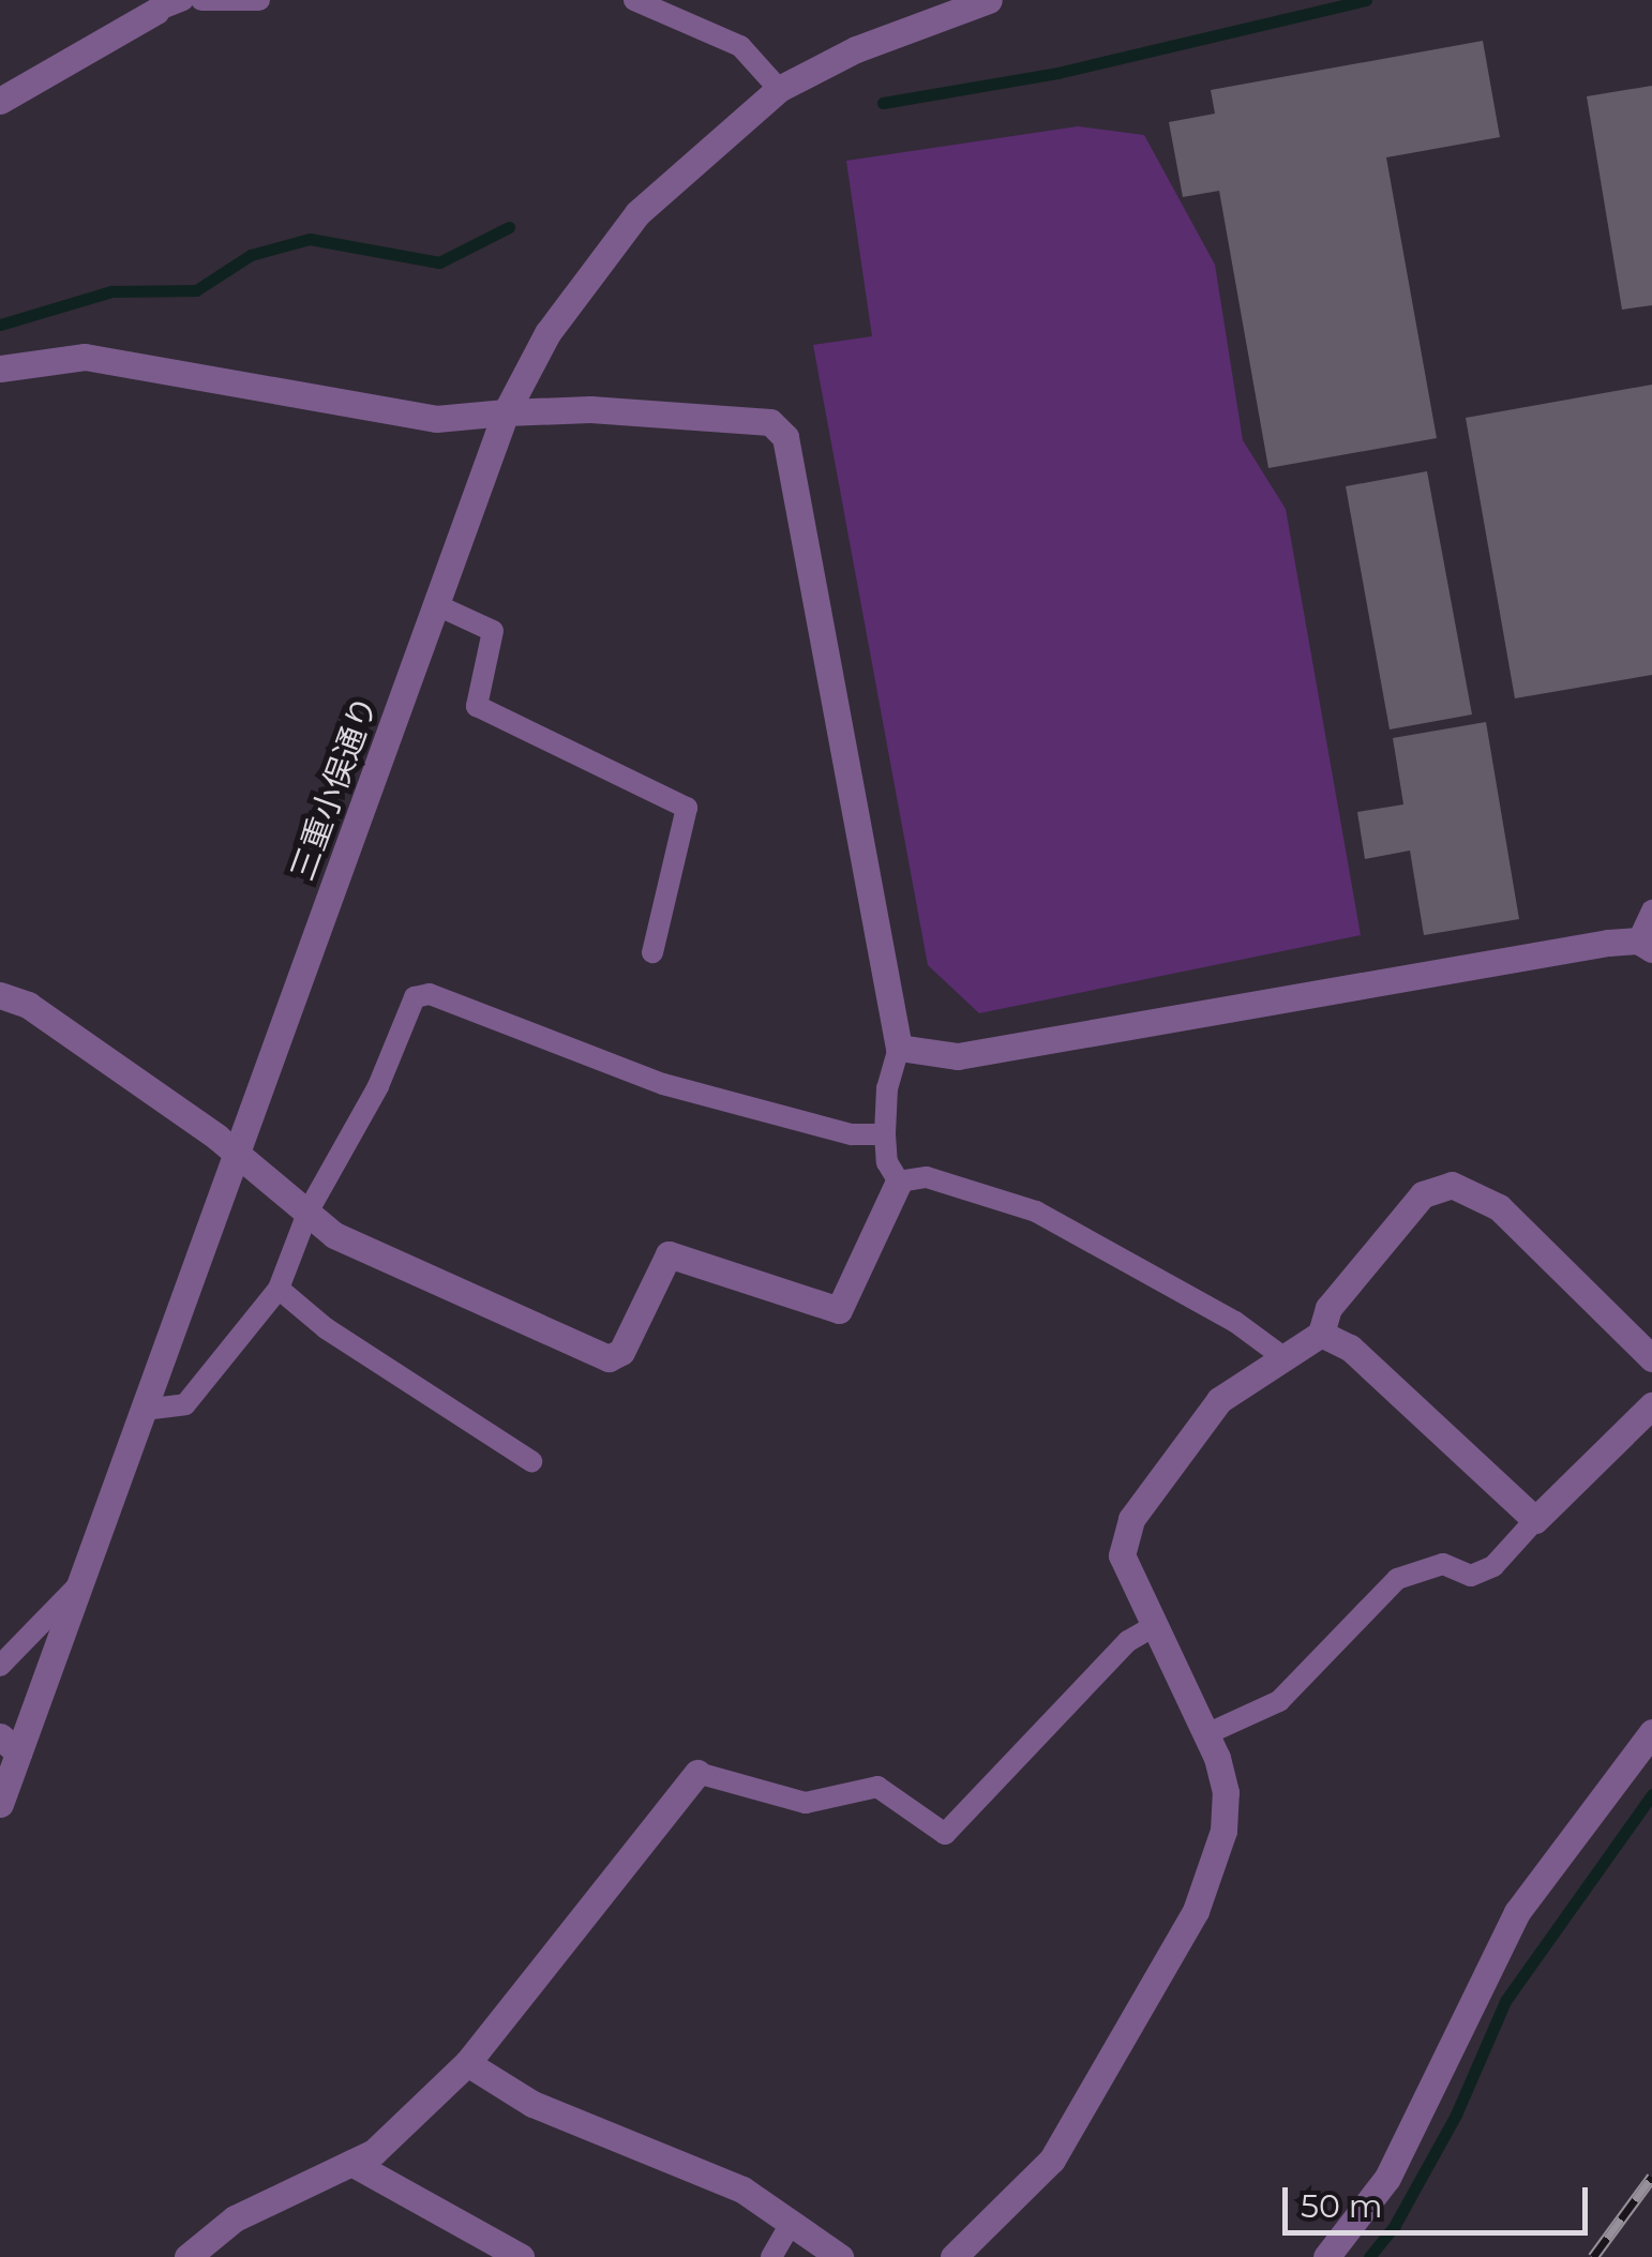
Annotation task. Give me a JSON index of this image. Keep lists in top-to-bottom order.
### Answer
{
  "streets": {
    "street": ["三重小俣通り"]
  },
  "scale_bar": "50 m"
}
